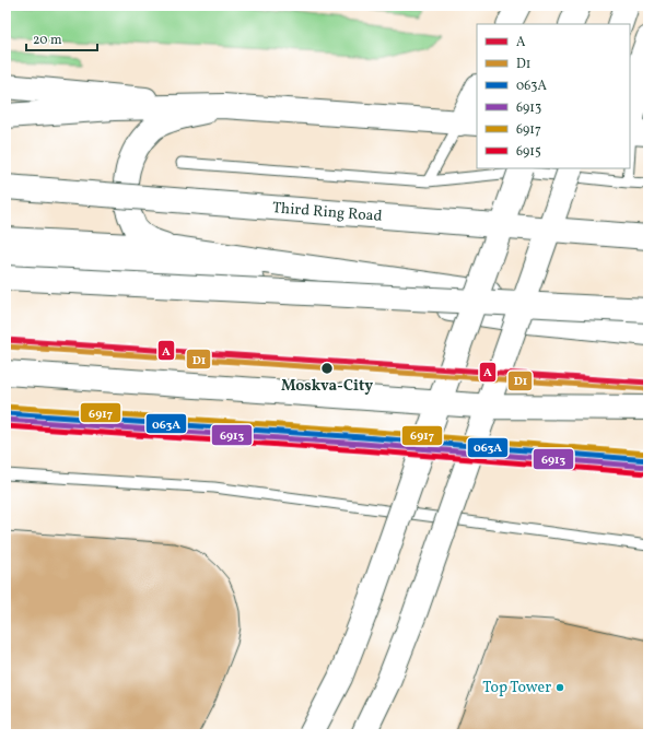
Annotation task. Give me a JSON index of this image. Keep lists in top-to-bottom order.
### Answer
{
  "streets": {
    "main road": ["Third Ring Road"]
  },
  "places": ["Moskva-City", "Top Tower"],
  "lines": [
    "transit line A",
    "transit line D1",
    "transit line 6917",
    "transit line 063А",
    "transit line 6913",
    "transit line 6915"
  ],
  "legend": [
    "A",
    "D1",
    "063А",
    "6913",
    "6917",
    "6915"
  ],
  "scale_bar": "20 m"
}
